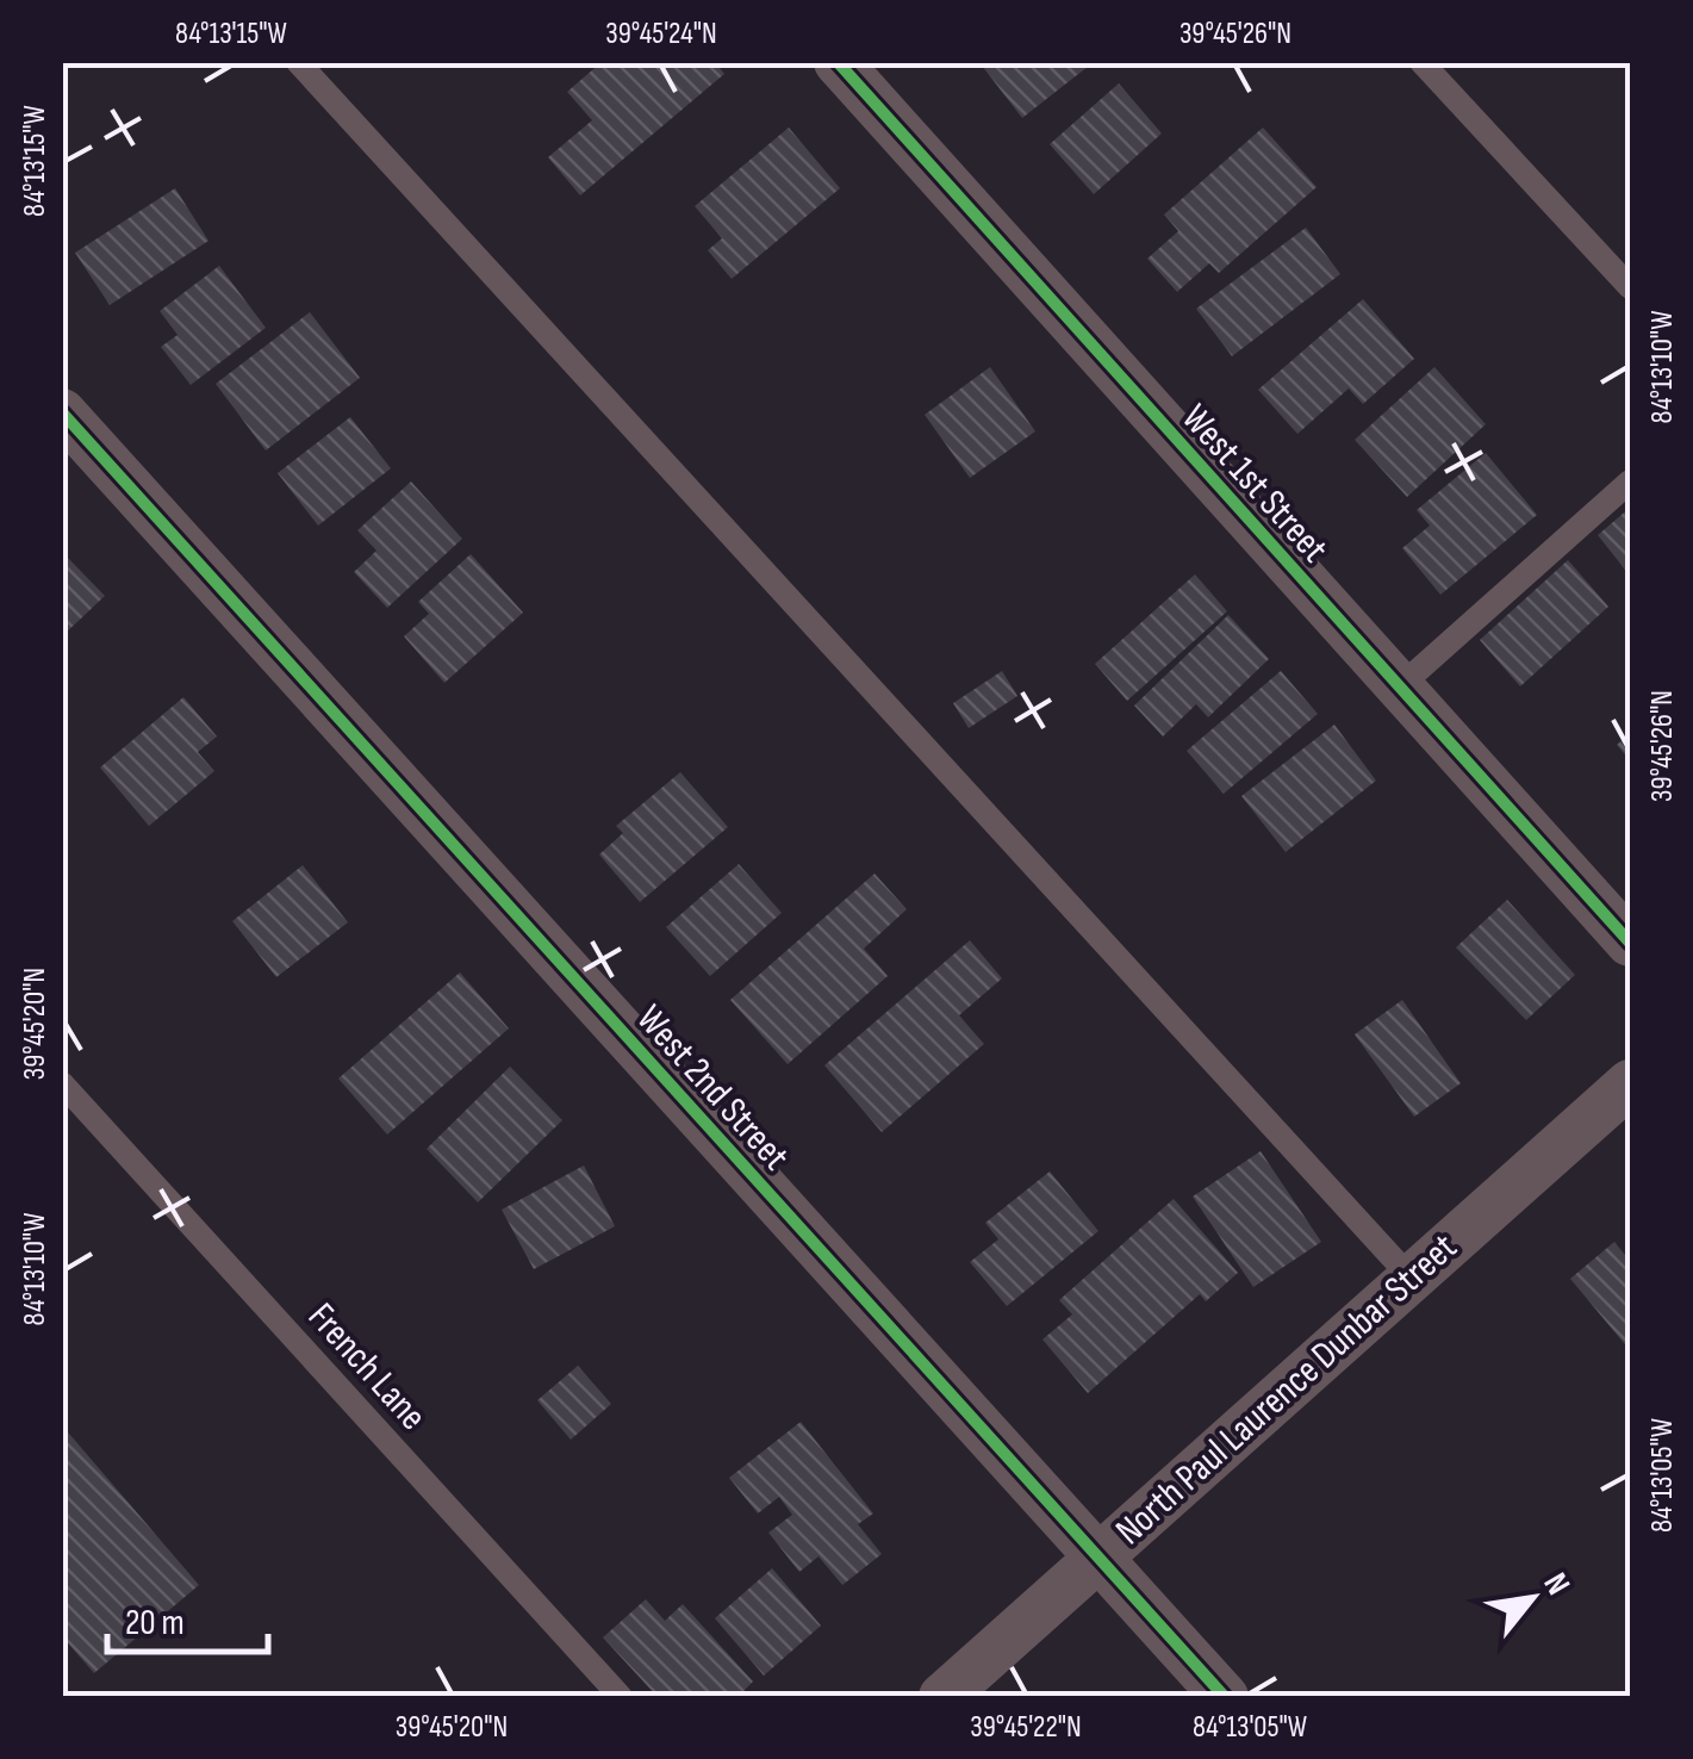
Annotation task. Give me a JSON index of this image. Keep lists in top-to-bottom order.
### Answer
{
  "streets": {
    "street": ["West 1st Street", "West 2nd Street", "North Paul Laurence Dunbar Street"],
    "lane": ["French Lane"]
  },
  "crossings": [
    ["West 2nd Street", "North Paul Laurence Dunbar Street"]
  ],
  "scale_bar": "20 m",
  "north": "top right",
  "coordinates": [
    "84°13'15\"W",
    "39°45'24\"N",
    "39°45'26\"N",
    "84°13'10\"W",
    "39°45'20\"N",
    "84°13'05\"W",
    "39°45'22\"N"
  ]
}
